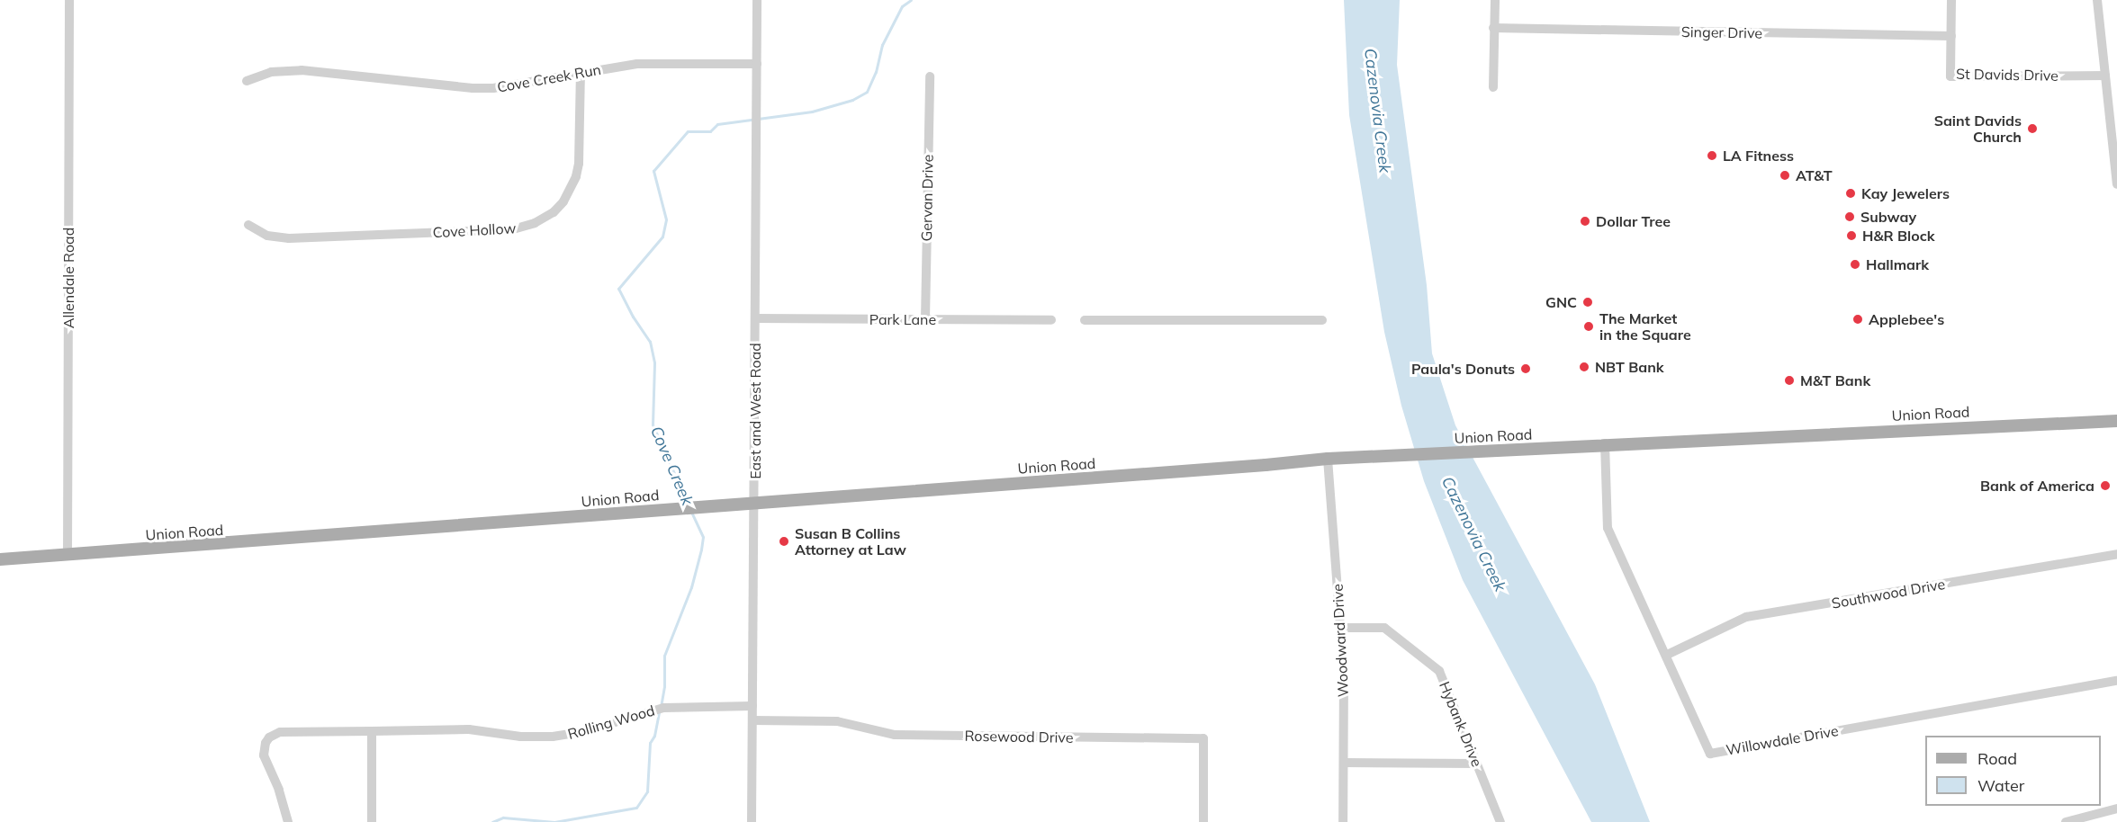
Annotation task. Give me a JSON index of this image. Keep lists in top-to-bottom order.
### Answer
{
  "streets": {
    "main road": ["Union Road"],
    "street": [
      "Singer Drive",
      "St Davids Drive",
      "Cove Creek Run",
      "Gervan Drive",
      "Cove Hollow",
      "Allendale Road",
      "Park Lane",
      "East and West Road",
      "Southwood Drive",
      "Woodward Drive",
      "Rolling Wood",
      "Hybank Drive",
      "Rosewood Drive",
      "Willowdale Drive"
    ]
  },
  "crossings": [
    ["Singer Drive", "St Davids Drive"],
    ["Cove Creek Run", "Cove Hollow"],
    ["Cove Creek Run", "East and West Road"],
    ["Gervan Drive", "Park Lane"],
    ["Allendale Road", "Union Road"],
    ["Park Lane", "East and West Road"],
    ["East and West Road", "Union Road"],
    ["East and West Road", "Rolling Wood"],
    ["East and West Road", "Rosewood Drive"],
    ["Union Road", "Woodward Drive"],
    ["Union Road", "Willowdale Drive"],
    ["Southwood Drive", "Willowdale Drive"],
    ["Woodward Drive", "Hybank Drive"]
  ],
  "water": ["Cazenovia Creek", "Cove Creek"],
  "places": [
    "Saint Davids Church",
    "LA Fitness",
    "AT&T",
    "Kay Jewelers",
    "Subway",
    "Dollar Tree",
    "H&R Block",
    "Hallmark",
    "GNC",
    "Applebee's",
    "The Market in the Square",
    "NBT Bank",
    "Paula's Donuts",
    "M&T Bank",
    "Bank of America",
    "Susan B Collins Attorney at Law"
  ],
  "legend": ["Road", "Water"]
}
